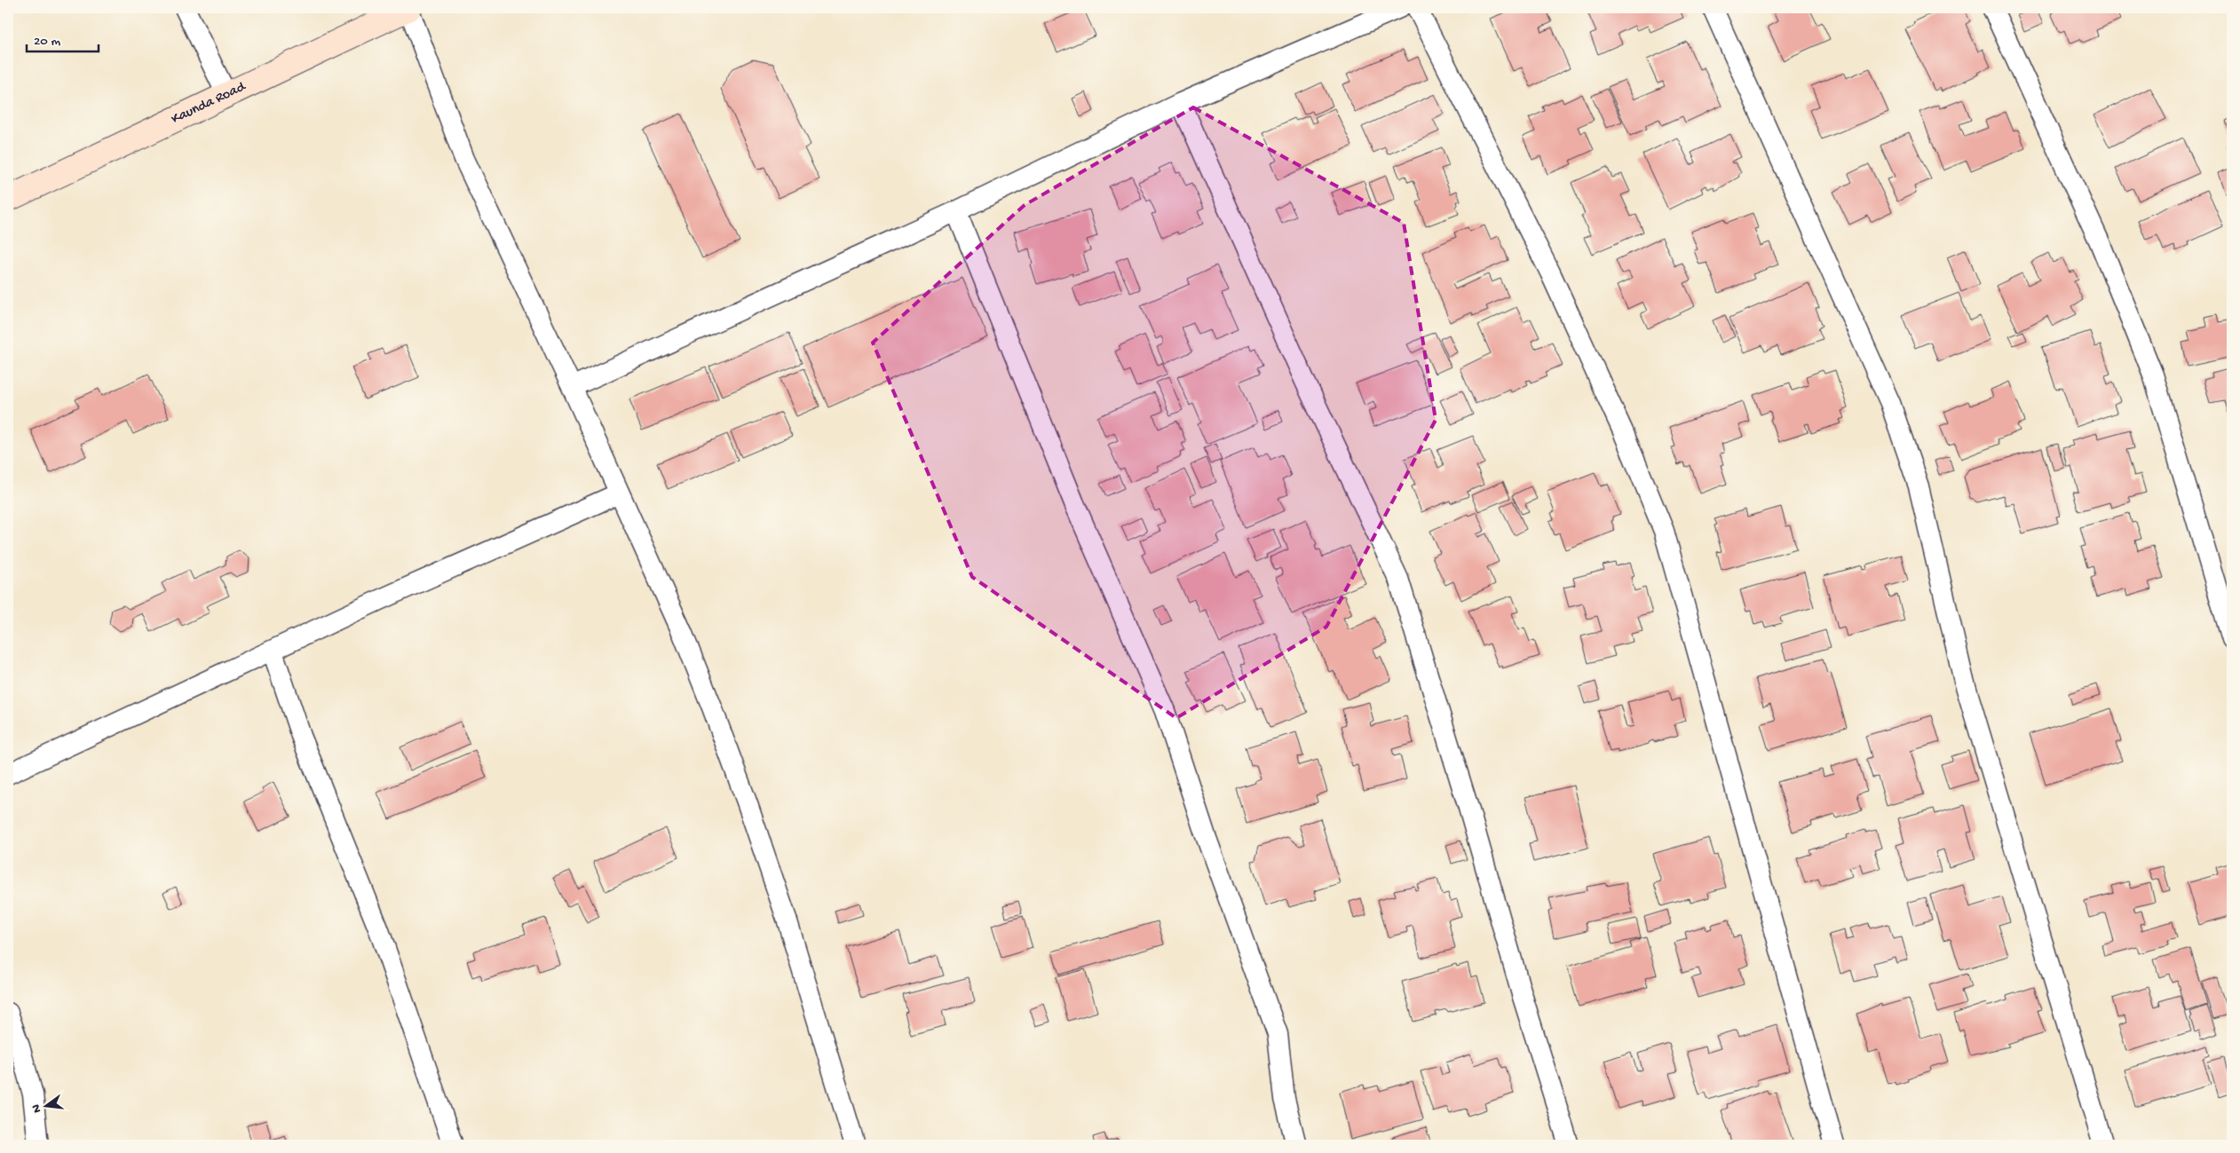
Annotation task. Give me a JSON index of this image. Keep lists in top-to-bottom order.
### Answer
{
  "streets": {
    "main road": ["Kaunda Road"]
  },
  "scale_bar": "20 m",
  "north": "left"
}
